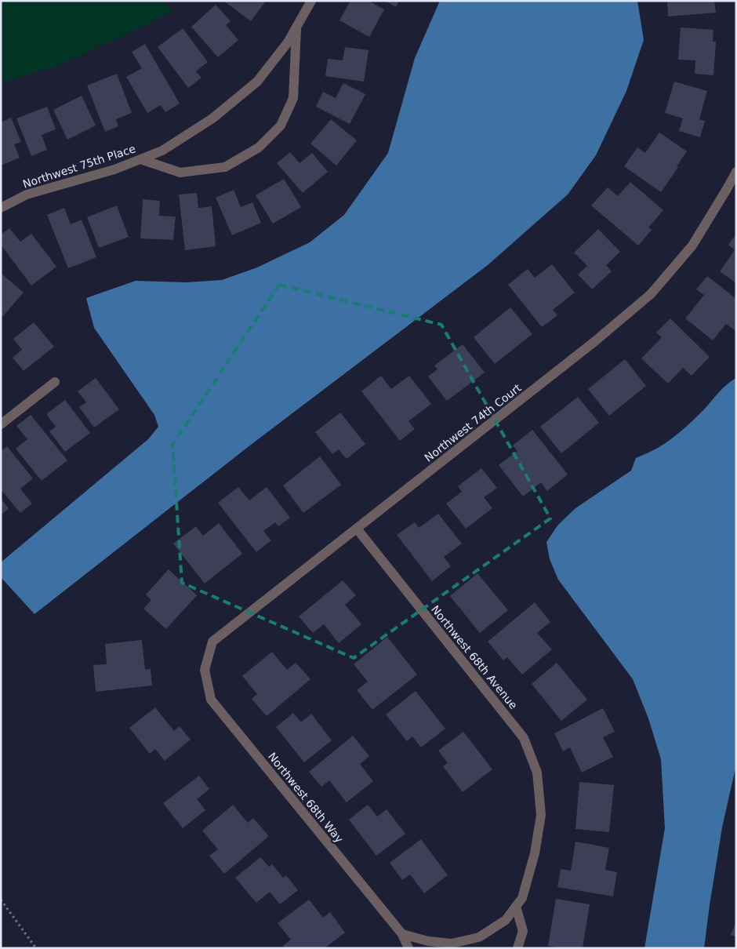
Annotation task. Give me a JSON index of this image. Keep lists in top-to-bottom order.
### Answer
{
  "streets": {
    "street": [
      "Northwest 75th Place",
      "Northwest 74th Court",
      "Northwest 68th Avenue",
      "Northwest 68th Way"
    ]
  },
  "crossings": [
    ["Northwest 74th Court", "Northwest 68th Avenue"],
    ["Northwest 74th Court", "Northwest 68th Way"],
    ["Northwest 68th Avenue", "Northwest 68th Way"]
  ]
}
